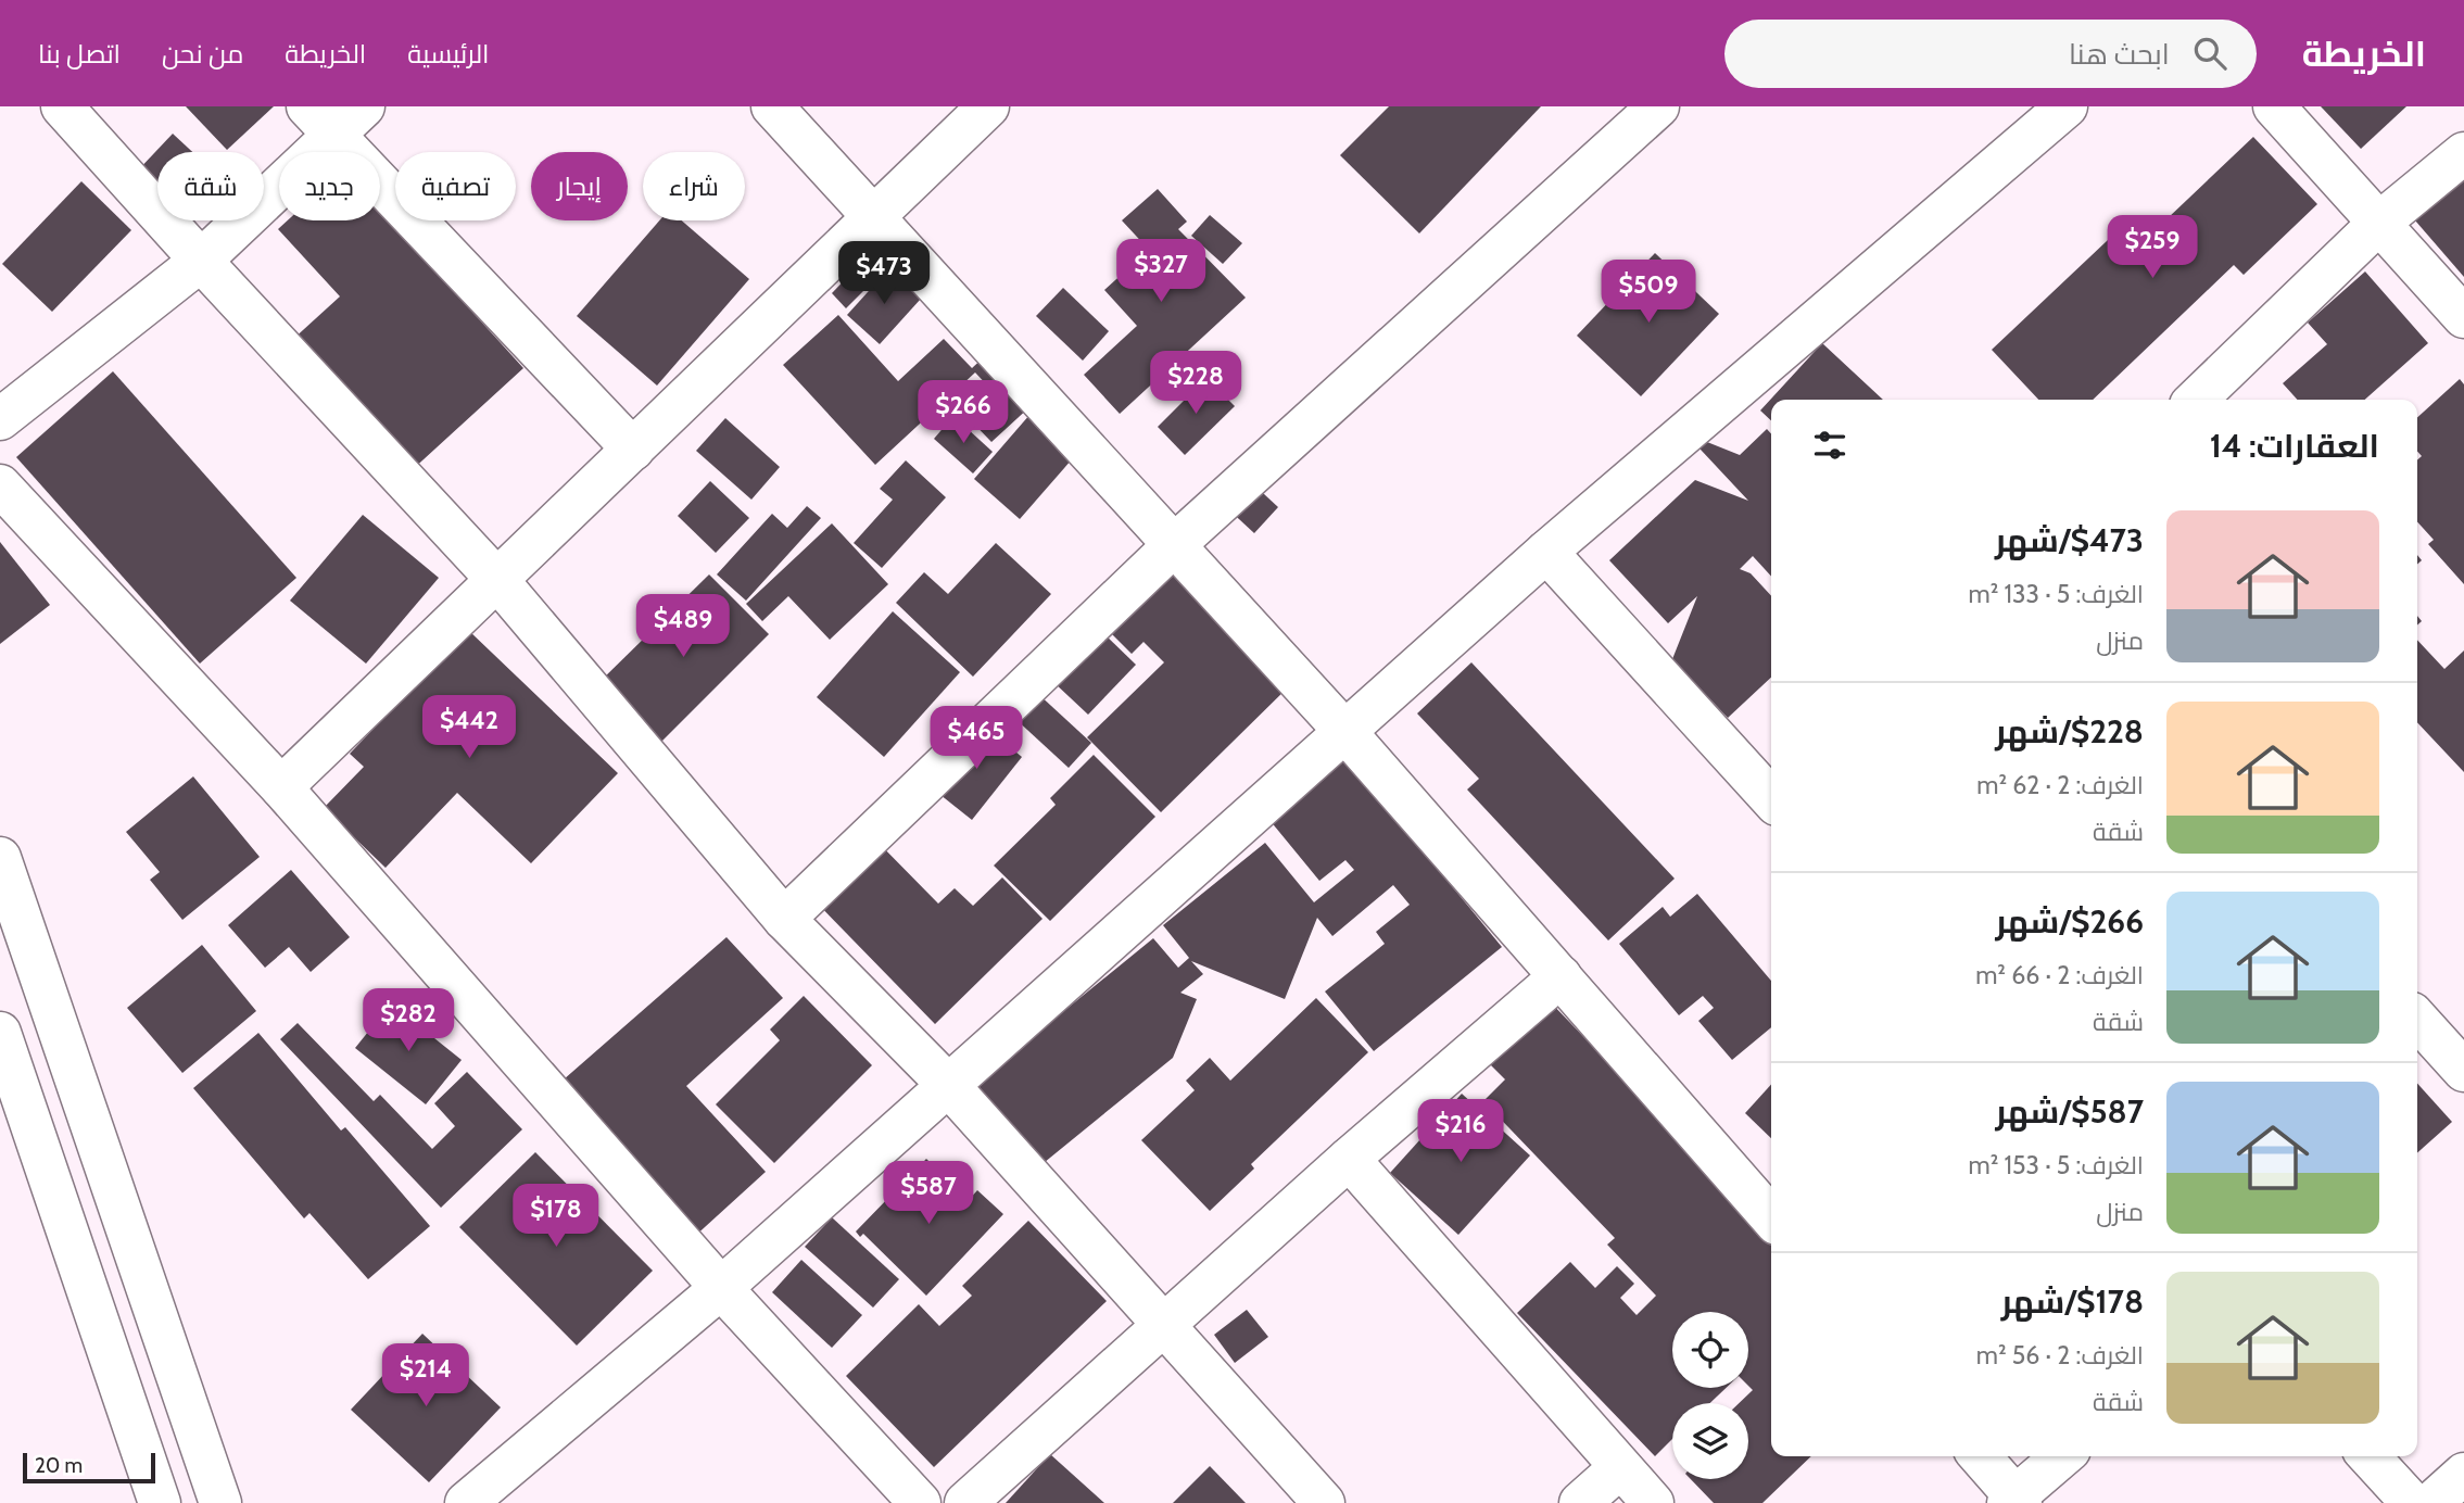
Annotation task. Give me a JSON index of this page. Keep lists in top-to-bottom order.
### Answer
{
  "scale_bar": "20 m",
  "page": {
    "header": "الخريطة",
    "search": "ابحث هنا",
    "nav": [
      "الرئيسية",
      "الخريطة",
      "من نحن",
      "اتصل بنا"
    ],
    "chip": [
      "شراء",
      "إيجار",
      "تصفية",
      "جديد",
      "شقة"
    ],
    "price": [
      "$259",
      "$327",
      "$473",
      "$509",
      "$228",
      "$266",
      "$489",
      "$442",
      "$465",
      "$282",
      "$216",
      "$587",
      "$178",
      "$214"
    ],
    "heading": "العقارات: 14",
    "list": [
      {
        "name": "$473/شهر",
        "note": "الغرف: 5 · 133 m² · منزل"
      },
      {
        "name": "$228/شهر",
        "note": "الغرف: 2 · 62 m² · شقة"
      },
      {
        "name": "$266/شهر",
        "note": "الغرف: 2 · 66 m² · شقة"
      },
      {
        "name": "$587/شهر",
        "note": "الغرف: 5 · 153 m² · منزل"
      },
      {
        "name": "$178/شهر",
        "note": "الغرف: 2 · 56 m² · شقة"
      }
    ],
    "scale": "20 m"
  }
}
